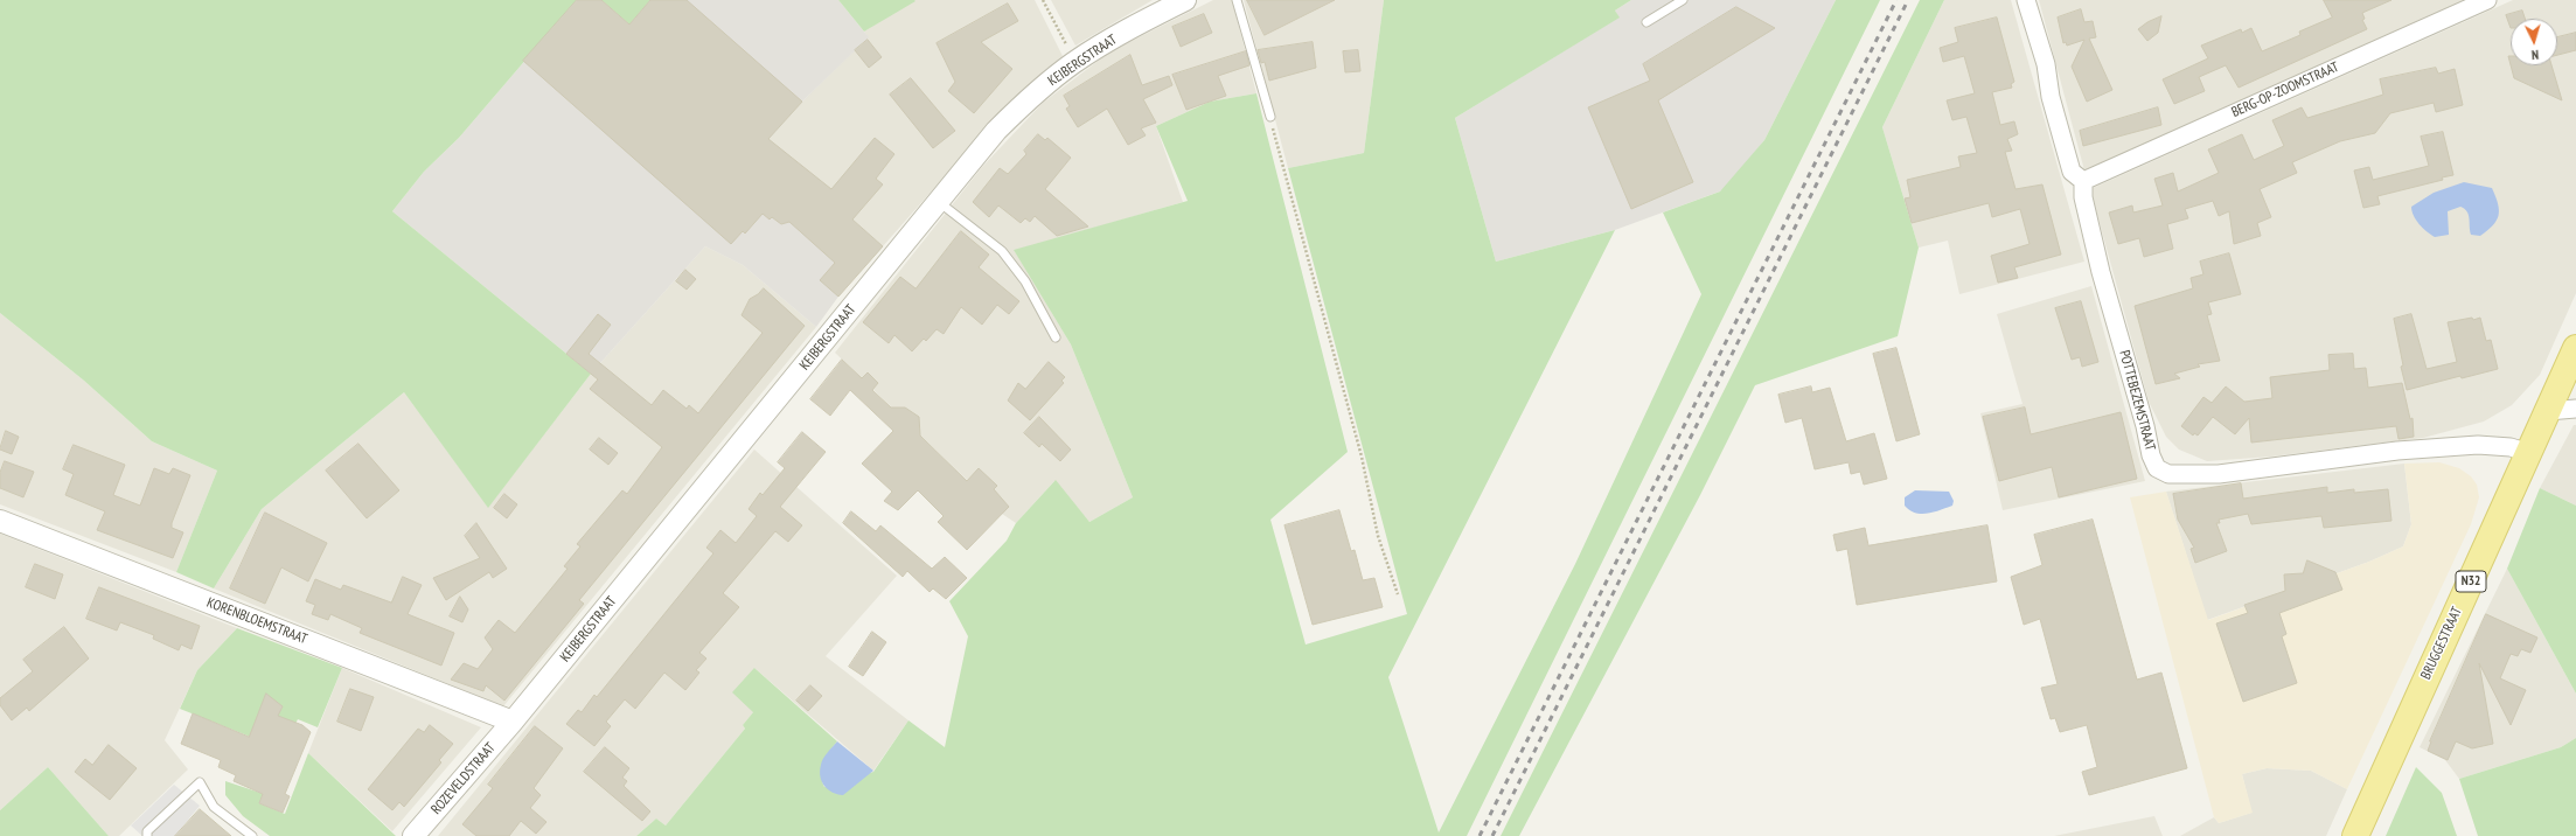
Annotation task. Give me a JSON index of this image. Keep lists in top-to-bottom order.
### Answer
{
  "streets": {
    "main road": ["N32", "BRUGGESTRAAT"],
    "street": [
      "KEIBERGSTRAAT",
      "BERG-OP-ZOOMSTRAAT",
      "POTTEBEZEMSTRAAT",
      "KORENBLOEMSTRAAT",
      "ROZEVELDSTRAAT"
    ]
  },
  "crossings": [
    ["KEIBERGSTRAAT", "KORENBLOEMSTRAAT"],
    ["KEIBERGSTRAAT", "ROZEVELDSTRAAT"],
    ["BERG-OP-ZOOMSTRAAT", "POTTEBEZEMSTRAAT"],
    ["POTTEBEZEMSTRAAT", "BRUGGESTRAAT"],
    ["KORENBLOEMSTRAAT", "ROZEVELDSTRAAT"]
  ],
  "north": "bottom"
}
